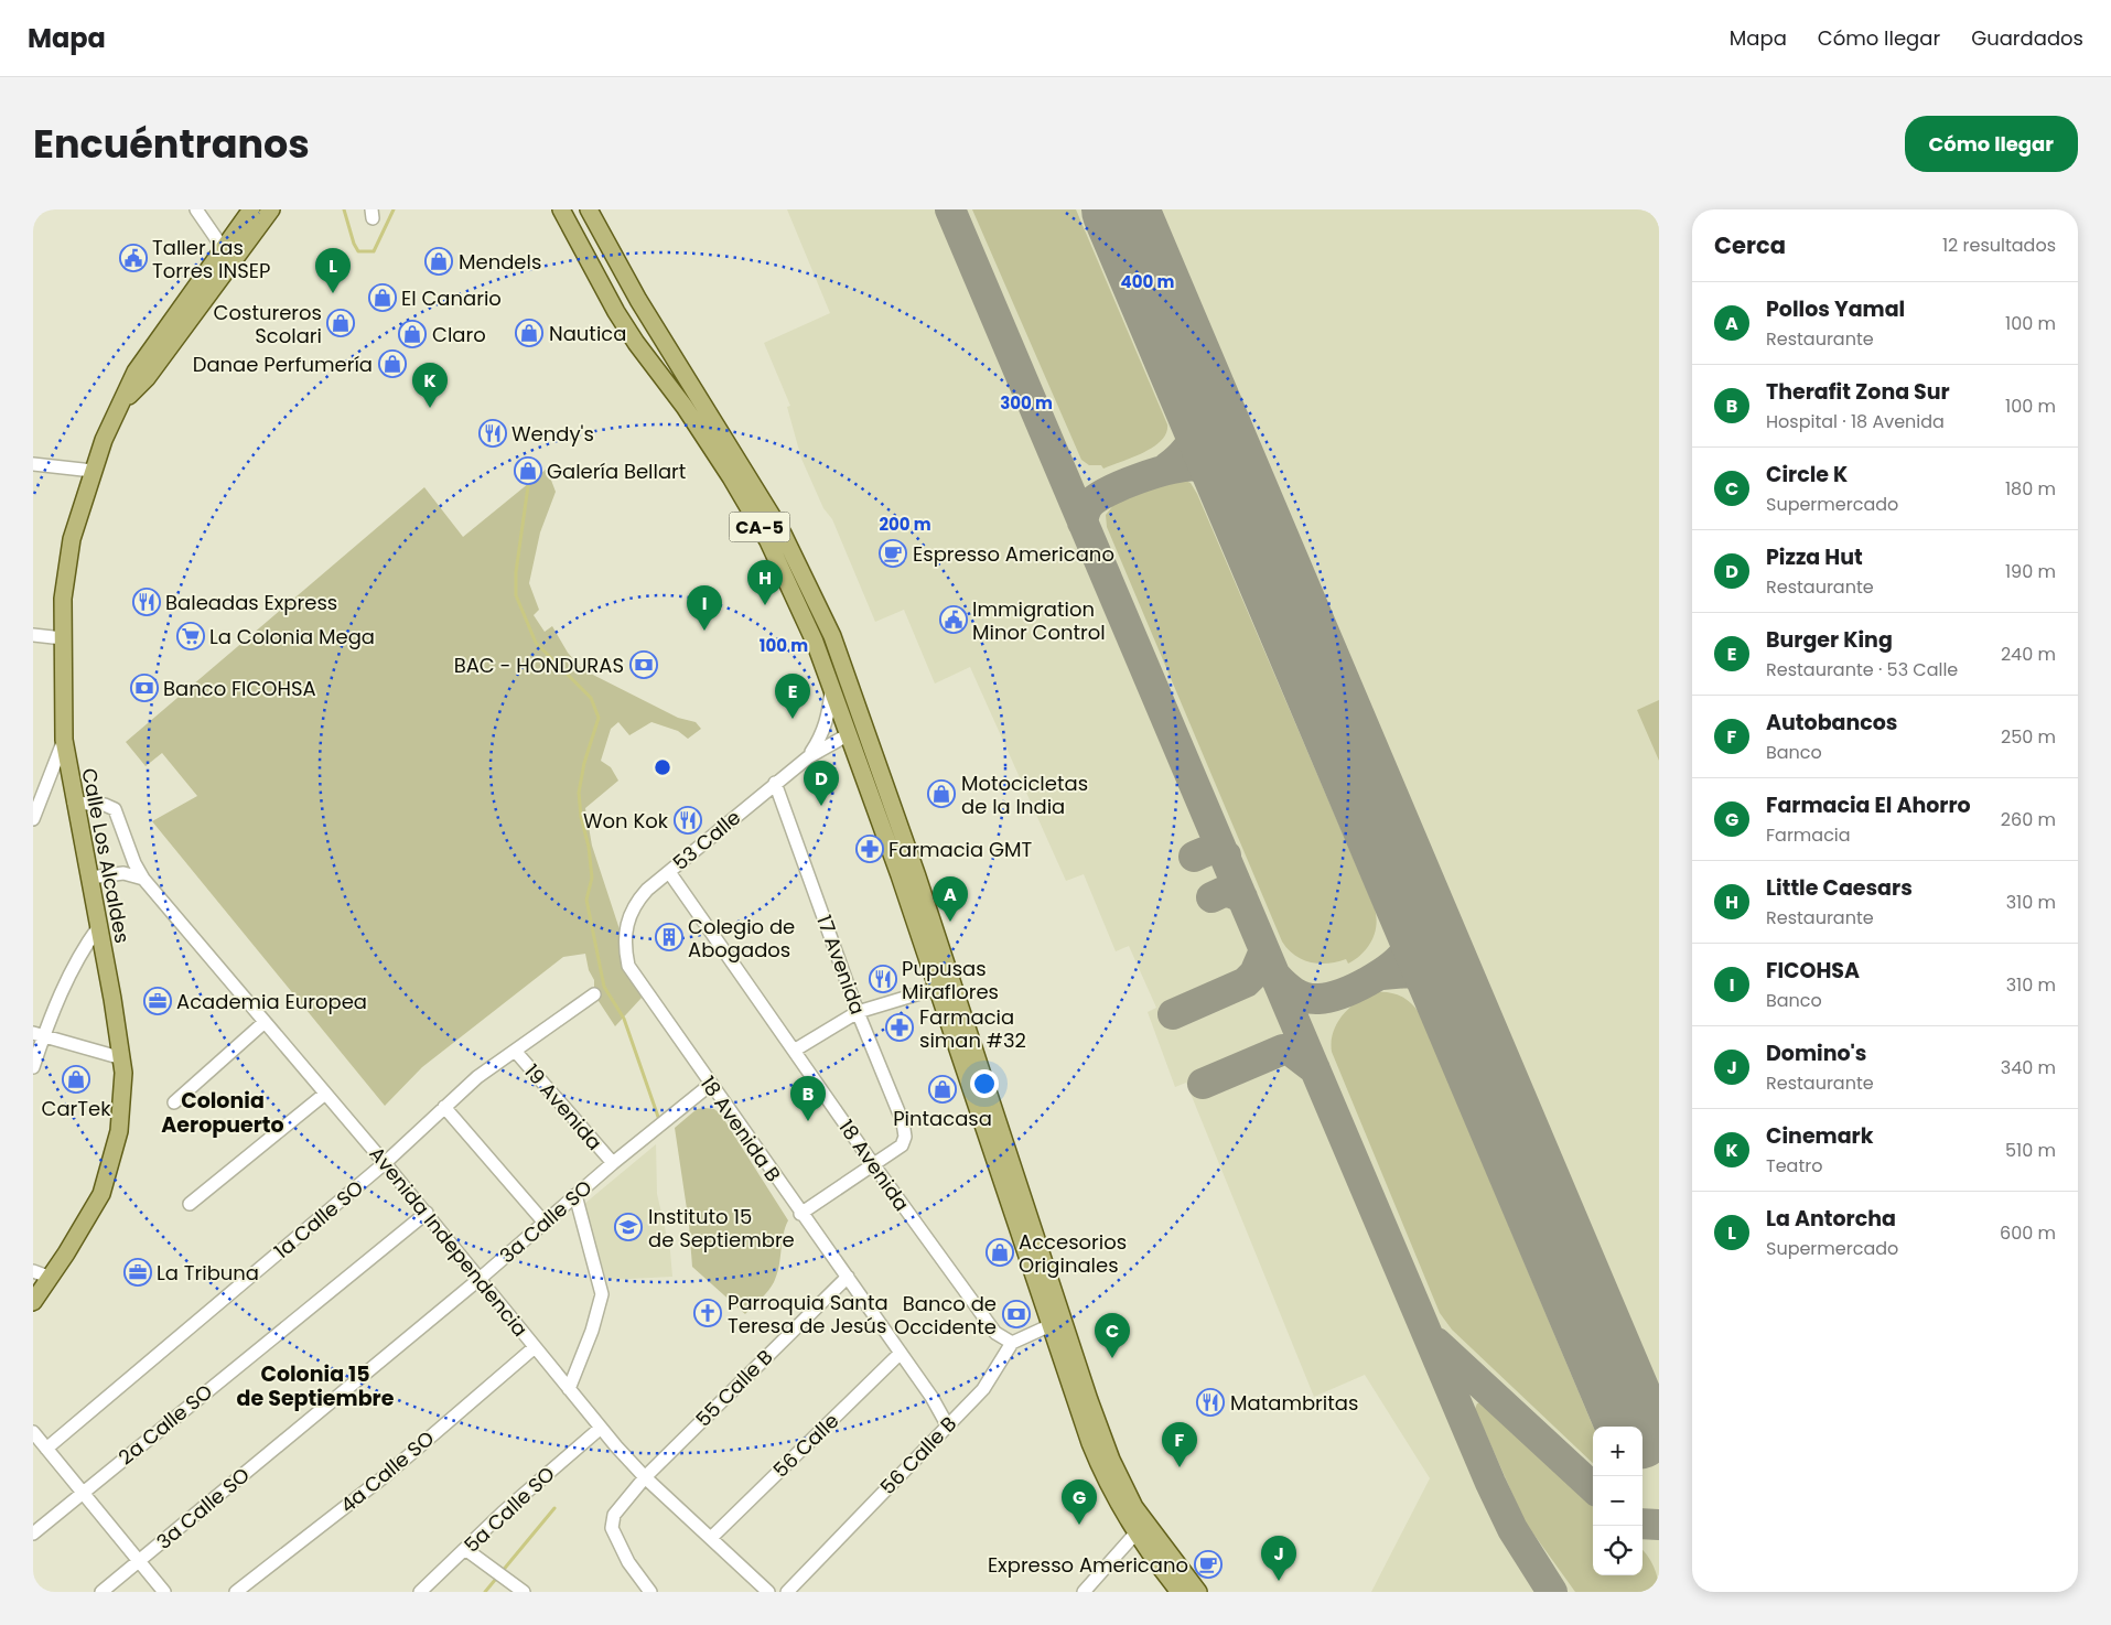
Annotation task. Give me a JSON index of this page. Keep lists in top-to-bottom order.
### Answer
{
  "streets": {
    "main road": ["CA-5", "Calle Los Alcaldes"],
    "street": [
      "53 Calle",
      "17 Avenida",
      "19 Avenida",
      "18 Avenida B",
      "18 Avenida",
      "1a Calle SO",
      "3a Calle SO",
      "Avenida Independencia",
      "55 Calle B",
      "2a Calle SO",
      "56 Calle",
      "56 Calle B",
      "4a Calle SO",
      "5a Calle SO"
    ]
  },
  "crossings": [
    ["CA-5", "53 Calle"],
    ["53 Calle", "17 Avenida"],
    ["53 Calle", "18 Avenida B"],
    ["53 Calle", "18 Avenida"],
    ["Calle Los Alcaldes", "Avenida Independencia"],
    ["17 Avenida", "18 Avenida"],
    ["19 Avenida", "1a Calle SO"],
    ["19 Avenida", "3a Calle SO"],
    ["18 Avenida B", "3a Calle SO"],
    ["18 Avenida B", "55 Calle B"],
    ["18 Avenida B", "56 Calle"],
    ["18 Avenida B", "56 Calle B"],
    ["18 Avenida", "56 Calle B"],
    ["1a Calle SO", "Avenida Independencia"],
    ["3a Calle SO", "Avenida Independencia"],
    ["Avenida Independencia", "55 Calle B"],
    ["Avenida Independencia", "2a Calle SO"],
    ["Avenida Independencia", "56 Calle"],
    ["Avenida Independencia", "4a Calle SO"],
    ["Avenida Independencia", "5a Calle SO"]
  ],
  "districts": ["Colonia Aeropuerto", "Colonia 15 de Septiembre"],
  "places": {
    "public building": ["Taller Las Torres INSEP", "Immigration Minor Control"],
    "shop": [
      "Mendels",
      "El Canario",
      "Costureros Scolari",
      "Nautica",
      "Claro",
      "Danae Perfumería",
      "Galería Bellart",
      "Motocicletas de la India",
      "CarTek",
      "Pintacasa",
      "Accesorios Originales"
    ],
    "restaurant": [
      "Wendy's",
      "Baleadas Express",
      "Won Kok",
      "Pupusas Miraflores",
      "Matambritas"
    ],
    "cafe": ["Espresso Americano", "Expresso Americano"],
    "supermarket": ["La Colonia Mega"],
    "bank": ["BAC - HONDURAS", "Banco FICOHSA", "Banco de Occidente"],
    "pharmacy": ["Farmacia GMT", "Farmacia siman #32"],
    "building": ["Colegio de Abogados"],
    "office": ["Academia Europea", "La Tribuna"],
    "school or university": ["Instituto 15 de Septiembre"],
    "church": ["Parroquia Santa Teresa de Jesús"]
  },
  "page": {
    "header": "Mapa",
    "nav": ["Mapa", "Cómo llegar", "Guardados"],
    "title": "Encuéntranos",
    "buttons": "Cómo llegar",
    "heading": ["Cerca", "12 resultados"],
    "pins": [
      "L",
      "K",
      "H",
      "I",
      "E",
      "D",
      "A",
      "B",
      "C",
      "F",
      "G",
      "J"
    ],
    "list": [
      {
        "mark": "A",
        "name": "Pollos Yamal",
        "note": "Restaurante",
        "value": "100 m"
      },
      {
        "mark": "B",
        "name": "Therafit Zona Sur",
        "note": "Hospital · 18 Avenida",
        "value": "100 m"
      },
      {
        "mark": "C",
        "name": "Circle K",
        "note": "Supermercado",
        "value": "180 m"
      },
      {
        "mark": "D",
        "name": "Pizza Hut",
        "note": "Restaurante",
        "value": "190 m"
      },
      {
        "mark": "E",
        "name": "Burger King",
        "note": "Restaurante · 53 Calle",
        "value": "240 m"
      },
      {
        "mark": "F",
        "name": "Autobancos",
        "note": "Banco",
        "value": "250 m"
      },
      {
        "mark": "G",
        "name": "Farmacia El Ahorro",
        "note": "Farmacia",
        "value": "260 m"
      },
      {
        "mark": "H",
        "name": "Little Caesars",
        "note": "Restaurante",
        "value": "310 m"
      },
      {
        "mark": "I",
        "name": "FICOHSA",
        "note": "Banco",
        "value": "310 m"
      },
      {
        "mark": "J",
        "name": "Domino's",
        "note": "Restaurante",
        "value": "340 m"
      },
      {
        "mark": "K",
        "name": "Cinemark",
        "note": "Teatro",
        "value": "510 m"
      },
      {
        "mark": "L",
        "name": "La Antorcha",
        "note": "Supermercado",
        "value": "600 m"
      }
    ],
    "map_buttons": ["+", "−"]
  },
  "rings": [
    "400 m",
    "300 m",
    "200 m",
    "100 m"
  ]
}
